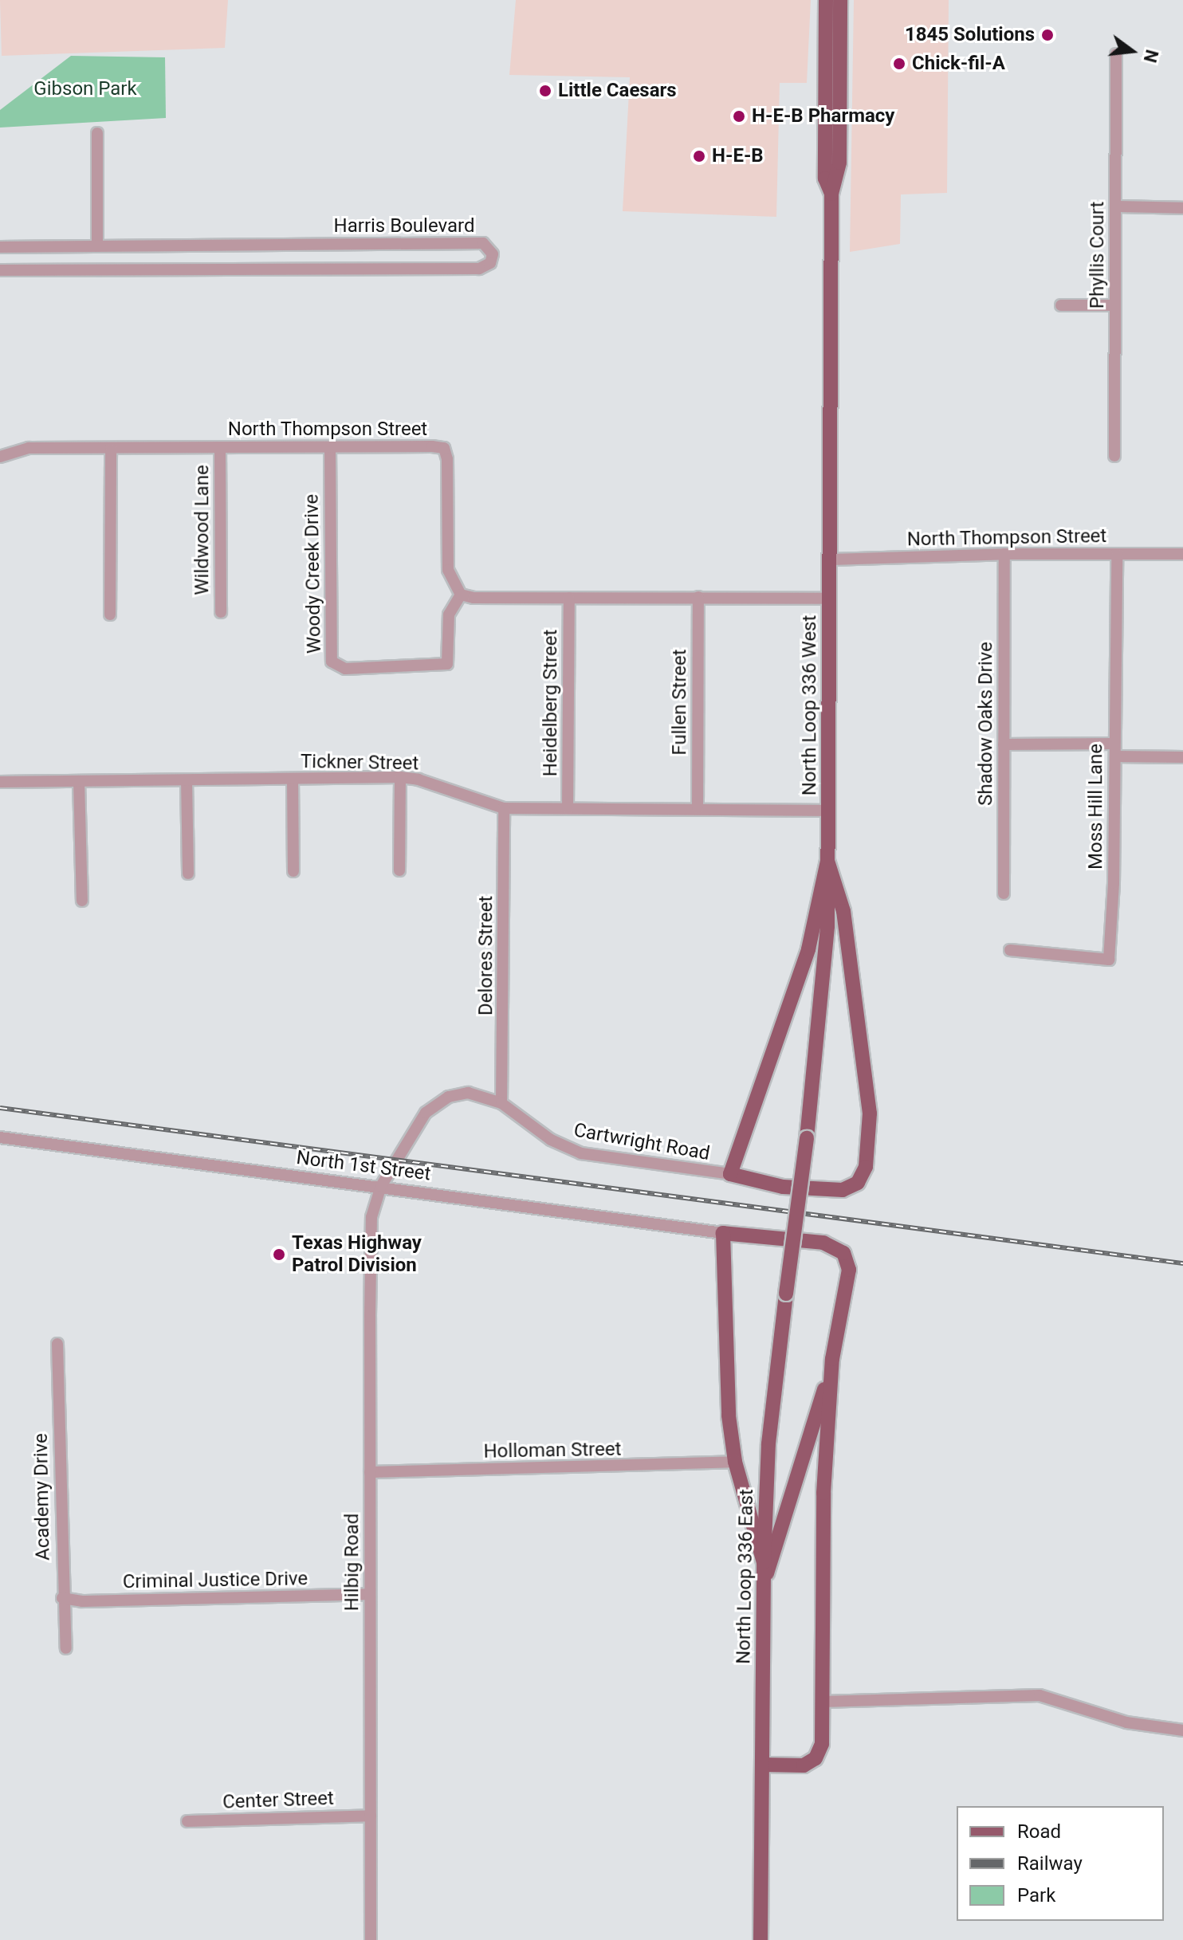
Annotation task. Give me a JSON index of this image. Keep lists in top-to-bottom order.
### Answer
{
  "streets": {
    "main road": ["North Loop 336 West", "North Loop 336 East"],
    "street": [
      "Harris Boulevard",
      "Phyllis Court",
      "North Thompson Street",
      "Wildwood Lane",
      "Woody Creek Drive",
      "Fullen Street",
      "Heidelberg Street",
      "Shadow Oaks Drive",
      "Tickner Street",
      "Moss Hill Lane",
      "Delores Street",
      "Cartwright Road",
      "North 1st Street",
      "Holloman Street",
      "Academy Drive",
      "Hilbig Road",
      "Criminal Justice Drive",
      "Center Street"
    ]
  },
  "crossings": [
    ["North Thompson Street", "Wildwood Lane"],
    ["North Thompson Street", "Woody Creek Drive"],
    ["North Thompson Street", "North Loop 336 West"],
    ["North Thompson Street", "Shadow Oaks Drive"],
    ["North Thompson Street", "Moss Hill Lane"],
    ["Fullen Street", "Tickner Street"],
    ["Heidelberg Street", "Tickner Street"],
    ["North Loop 336 West", "Tickner Street"],
    ["North Loop 336 West", "North Loop 336 East"],
    ["Tickner Street", "Delores Street"],
    ["Delores Street", "Cartwright Road"],
    ["Cartwright Road", "North 1st Street"],
    ["Cartwright Road", "Hilbig Road"],
    ["North 1st Street", "Hilbig Road"],
    ["Holloman Street", "Hilbig Road"],
    ["Academy Drive", "Criminal Justice Drive"],
    ["Hilbig Road", "Criminal Justice Drive"],
    ["Hilbig Road", "Center Street"]
  ],
  "parks": ["Gibson Park"],
  "places": [
    "1845 Solutions",
    "Chick-fil-A",
    "Little Caesars",
    "H-E-B Pharmacy",
    "H-E-B",
    "Texas Highway Patrol Division"
  ],
  "legend": ["Road", "Railway", "Park"],
  "north": "right"
}
